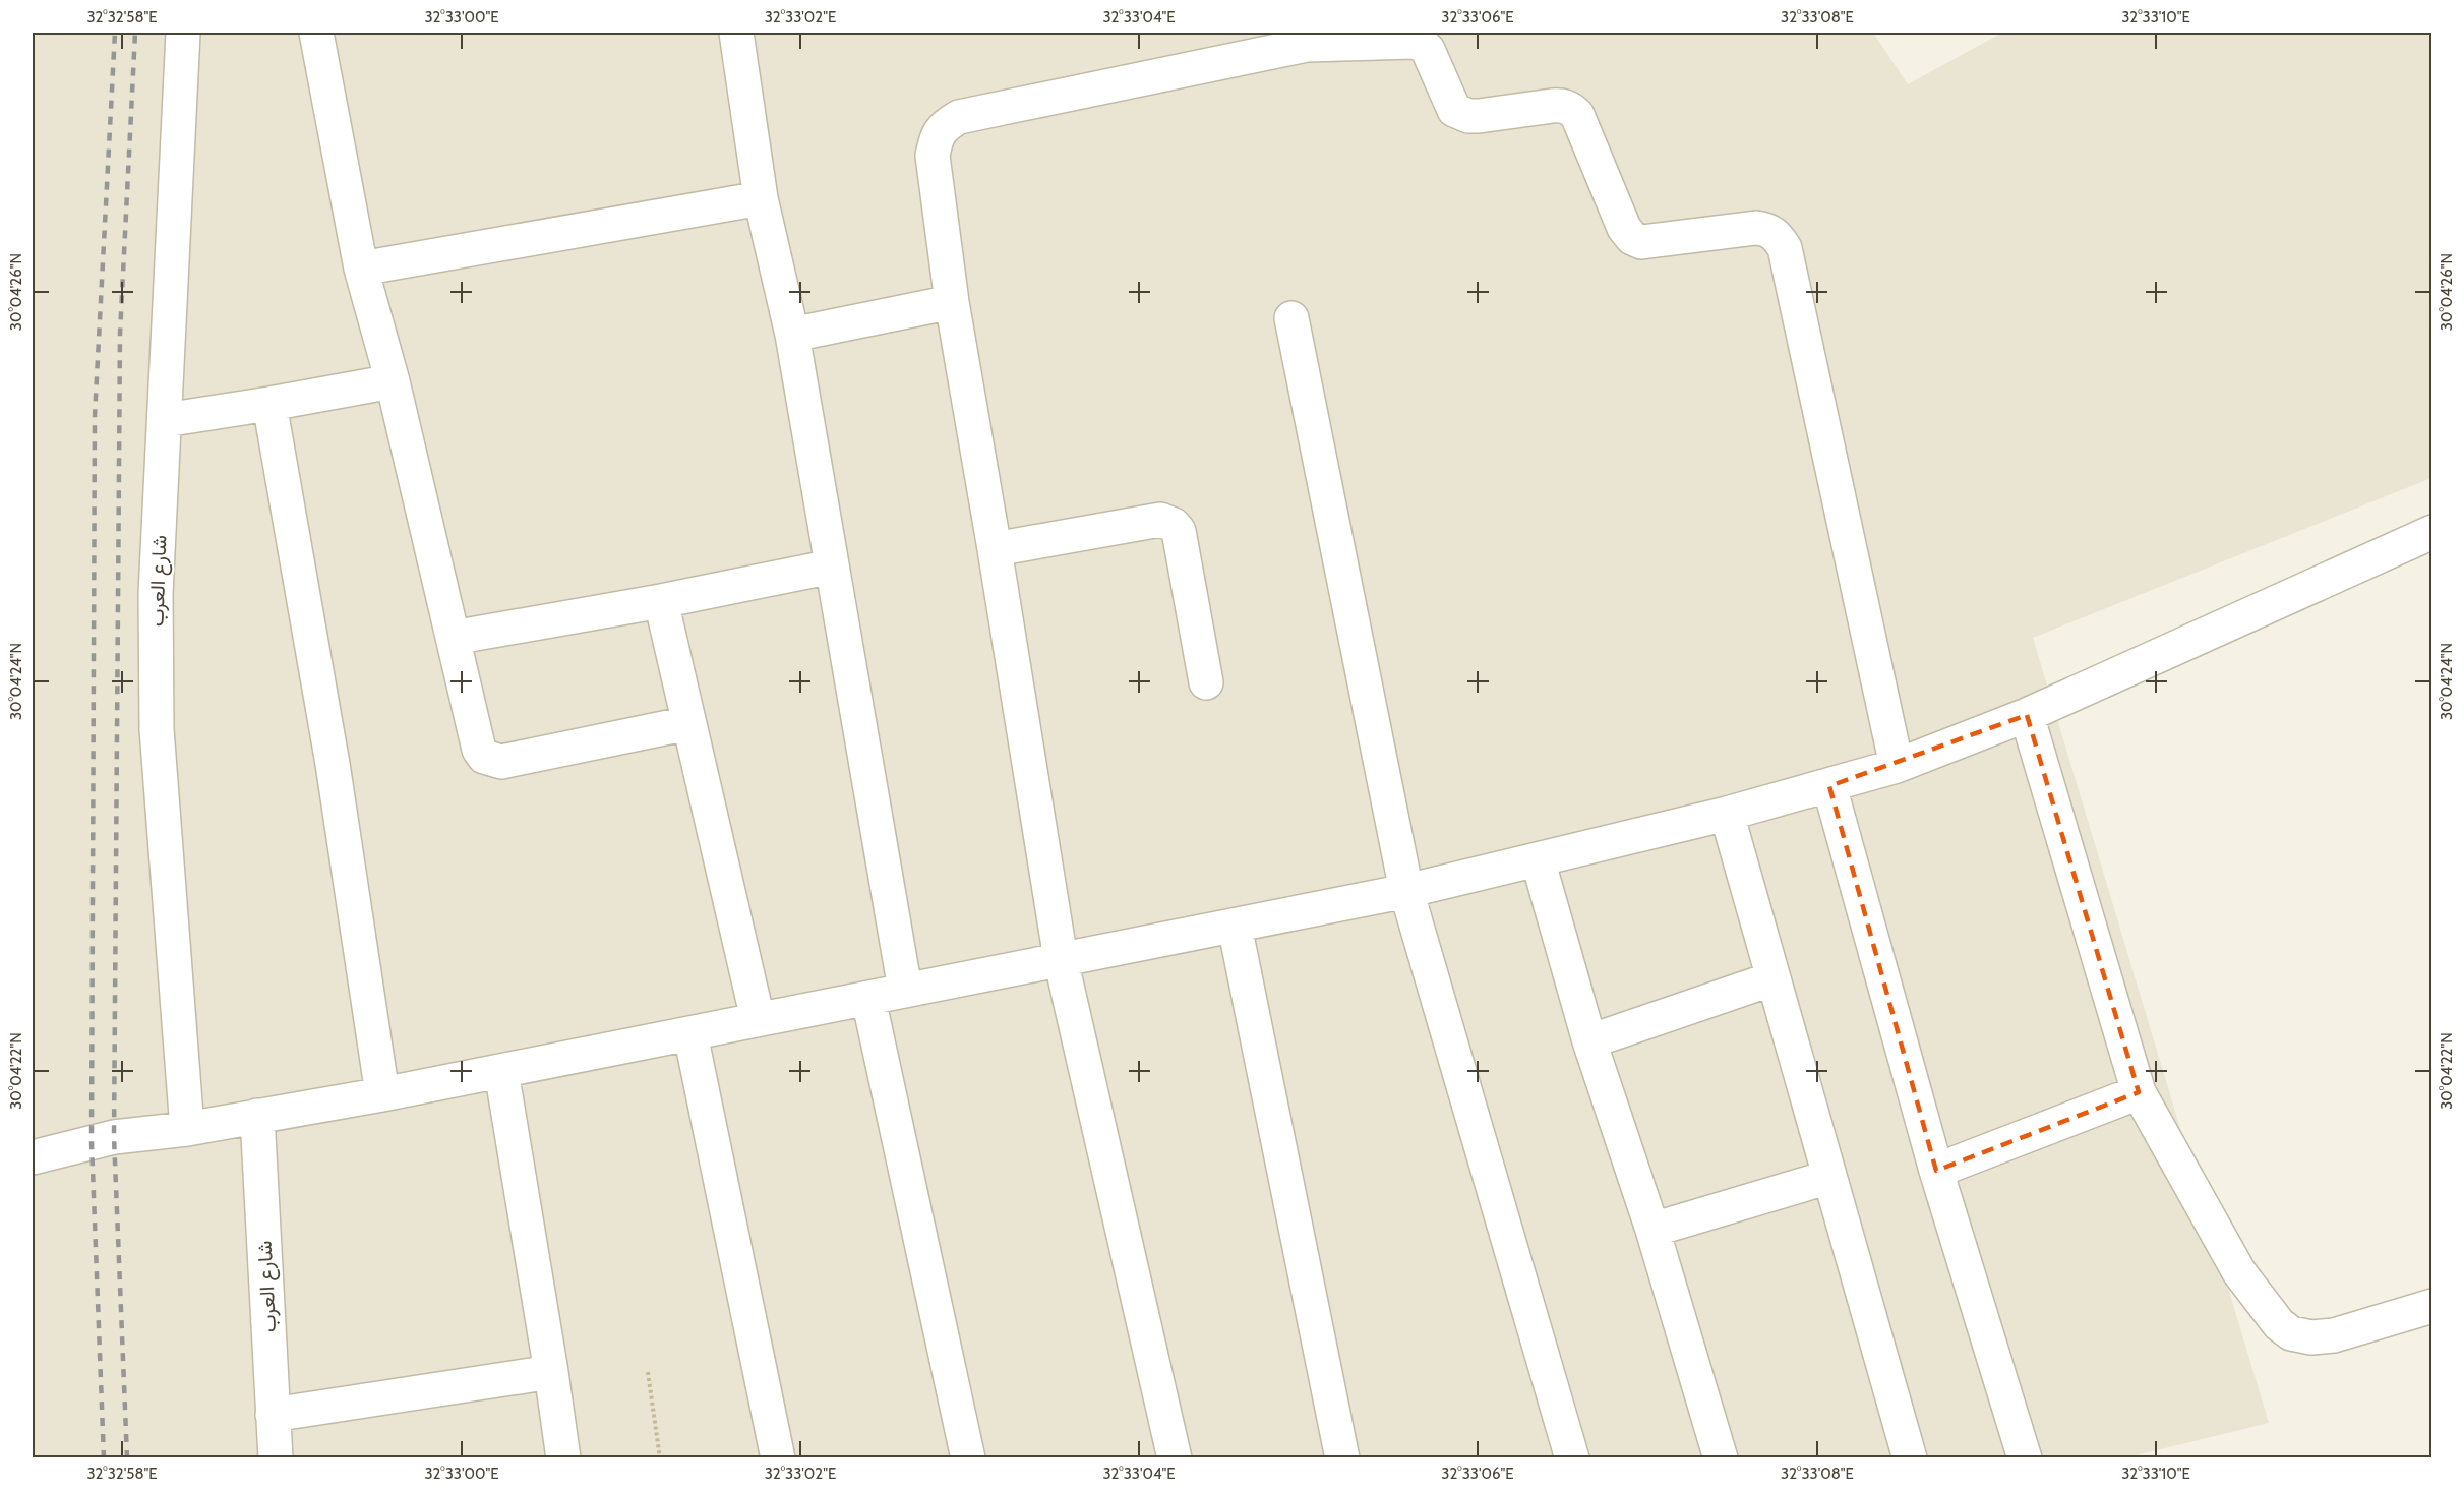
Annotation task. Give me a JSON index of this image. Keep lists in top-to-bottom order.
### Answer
{
  "streets": {
    "street": ["شارع العرب"]
  },
  "coordinates": [
    "32°32'58\"E",
    "32°33'00\"E",
    "32°33'02\"E",
    "32°33'04\"E",
    "32°33'06\"E",
    "32°33'08\"E",
    "32°33'10\"E",
    "30°04'26\"N",
    "30°04'24\"N",
    "30°04'22\"N"
  ]
}
